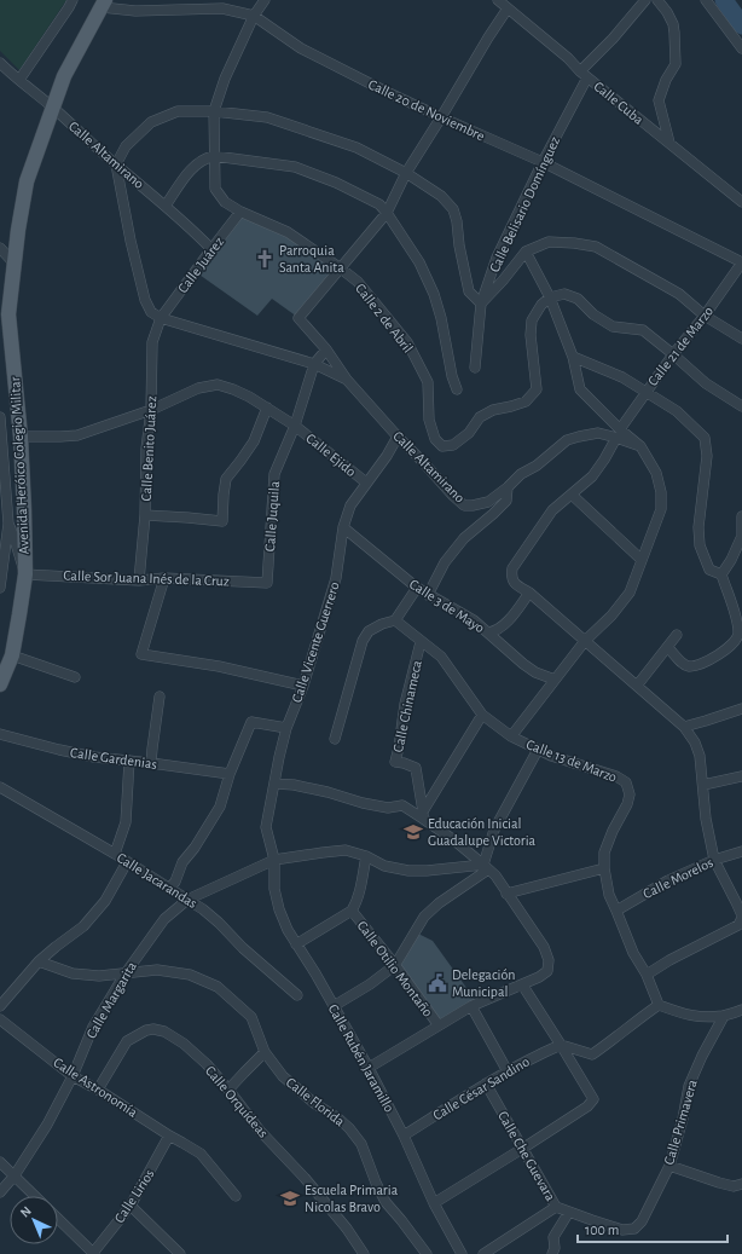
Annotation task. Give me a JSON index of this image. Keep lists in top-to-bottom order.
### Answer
{
  "streets": {
    "main road": ["Avenida Heróico Colegio Militar"],
    "street": [
      "Calle Cuba",
      "Calle 20 de Noviembre",
      "Calle Altamirano",
      "Calle Belisario Domínguez",
      "Calle Juárez",
      "Calle 2 de Abril",
      "Calle 21 de Marzo",
      "Calle Benito Juárez",
      "Calle Ejido",
      "Calle Juquila",
      "Calle Sor Juana Inés de la Cruz",
      "Calle 3 de Mayo",
      "Calle Vicente Guerrero",
      "Calle Chinameca",
      "Calle Gardenias",
      "Calle 13 de Marzo",
      "Calle Morelos",
      "Calle Jacarandas",
      "Calle Otilio Montaño",
      "Calle Margarita",
      "Calle Rubén Jaramillo",
      "Calle Astronomía",
      "Calle César Sandino",
      "Calle Orquídeas",
      "Calle Florida",
      "Calle Primavera",
      "Calle Che Guevara",
      "Calle Lirios"
    ]
  },
  "crossings": [
    ["Calle Cuba", "Calle Belisario Domínguez"],
    ["Calle 20 de Noviembre", "Calle Belisario Domínguez"],
    ["Calle 20 de Noviembre", "Calle 2 de Abril"],
    ["Calle 20 de Noviembre", "Calle 21 de Marzo"],
    ["Calle 20 de Noviembre", "Avenida Heróico Colegio Militar"],
    ["Calle Altamirano", "Calle Juárez"],
    ["Calle Altamirano", "Calle 2 de Abril"],
    ["Calle Altamirano", "Calle 21 de Marzo"],
    ["Calle Altamirano", "Avenida Heróico Colegio Militar"],
    ["Calle Altamirano", "Calle Vicente Guerrero"],
    ["Calle Juárez", "Calle 2 de Abril"],
    ["Calle Juárez", "Calle Benito Juárez"],
    ["Calle Benito Juárez", "Calle Ejido"],
    ["Calle Benito Juárez", "Calle Sor Juana Inés de la Cruz"],
    ["Calle Ejido", "Avenida Heróico Colegio Militar"],
    ["Calle Ejido", "Calle Juquila"],
    ["Calle Ejido", "Calle Vicente Guerrero"],
    ["Avenida Heróico Colegio Militar", "Calle Sor Juana Inés de la Cruz"],
    ["Calle Juquila", "Calle Sor Juana Inés de la Cruz"],
    ["Calle 3 de Mayo", "Calle Vicente Guerrero"],
    ["Calle Vicente Guerrero", "Calle Margarita"],
    ["Calle Vicente Guerrero", "Calle Rubén Jaramillo"],
    ["Calle Chinameca", "Calle 13 de Marzo"],
    ["Calle 13 de Marzo", "Calle Morelos"],
    ["Calle Jacarandas", "Calle Margarita"],
    ["Calle Margarita", "Calle Rubén Jaramillo"],
    ["Calle Margarita", "Calle Astronomía"],
    ["Calle Margarita", "Calle Florida"],
    ["Calle Rubén Jaramillo", "Calle César Sandino"],
    ["Calle Astronomía", "Calle Orquídeas"],
    ["Calle Astronomía", "Calle Lirios"],
    ["Calle César Sandino", "Calle Che Guevara"],
    ["Calle Primavera", "Calle Che Guevara"]
  ],
  "places": {
    "church": ["Parroquia Santa Anita"],
    "school or university": ["Educación Inicial Guadalupe Victoria", "Escuela Primaria Nicolas Bravo"],
    "public building": ["Delegación Municipal"]
  },
  "scale_bar": "100 m",
  "north": "top left"
}
